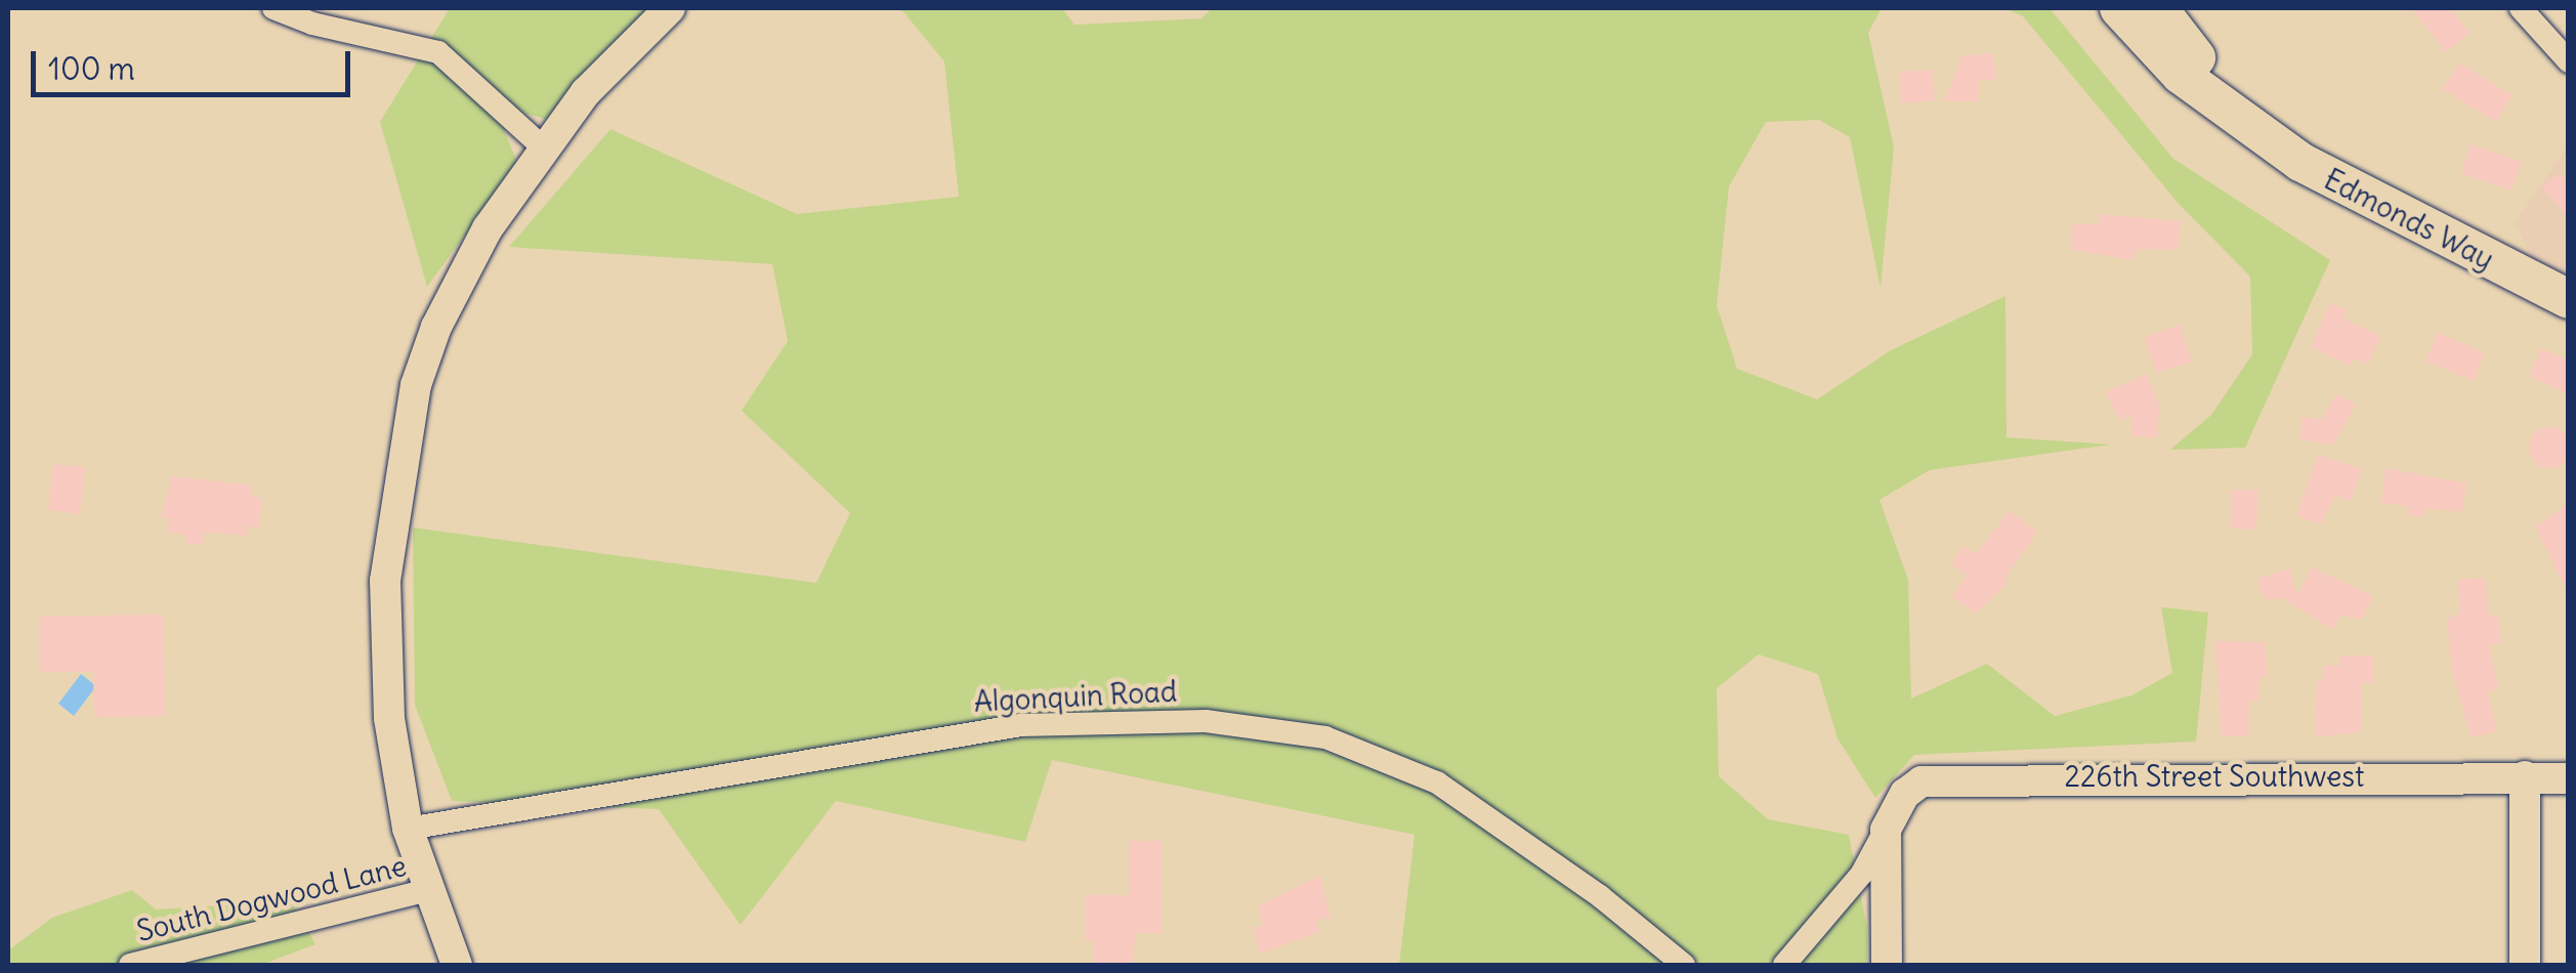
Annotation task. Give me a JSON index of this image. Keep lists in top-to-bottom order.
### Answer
{
  "streets": {
    "main road": ["Edmonds Way"],
    "street": ["Algonquin Road", "226th Street Southwest", "South Dogwood Lane"]
  },
  "scale_bar": "100 m"
}
